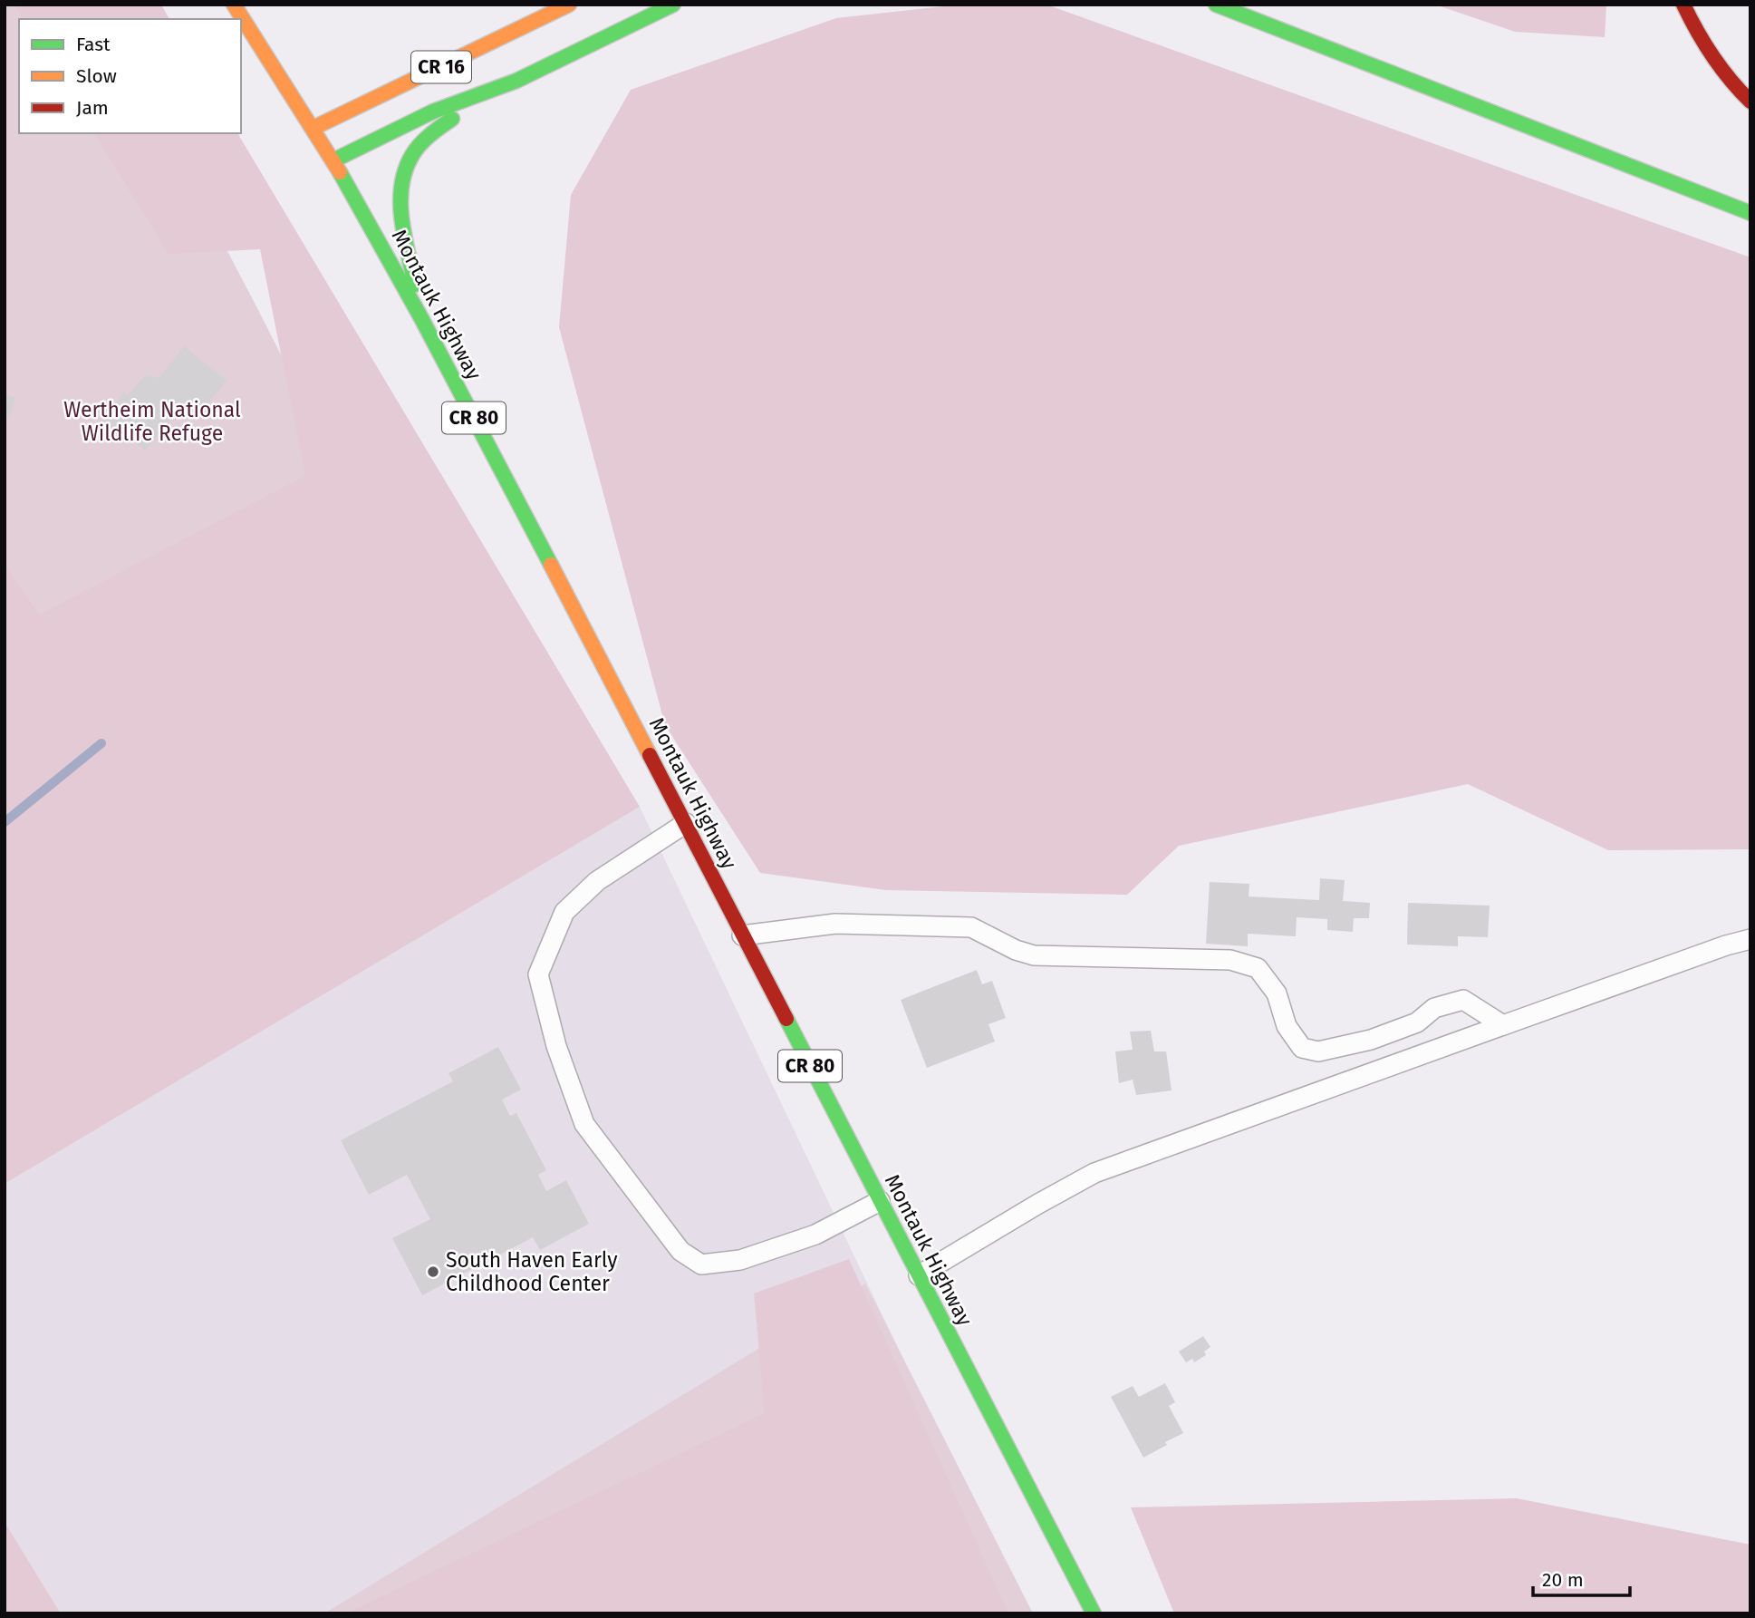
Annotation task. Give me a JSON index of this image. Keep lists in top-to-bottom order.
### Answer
{
  "streets": {
    "main road": ["CR 16", "Montauk Highway", "CR 80"]
  },
  "crossings": [
    ["CR 16", "Montauk Highway"]
  ],
  "parks": ["Wertheim National Wildlife Refuge"],
  "places": ["South Haven Early Childhood Center"],
  "legend": ["Fast", "Slow", "Jam"],
  "scale_bar": "20 m"
}
